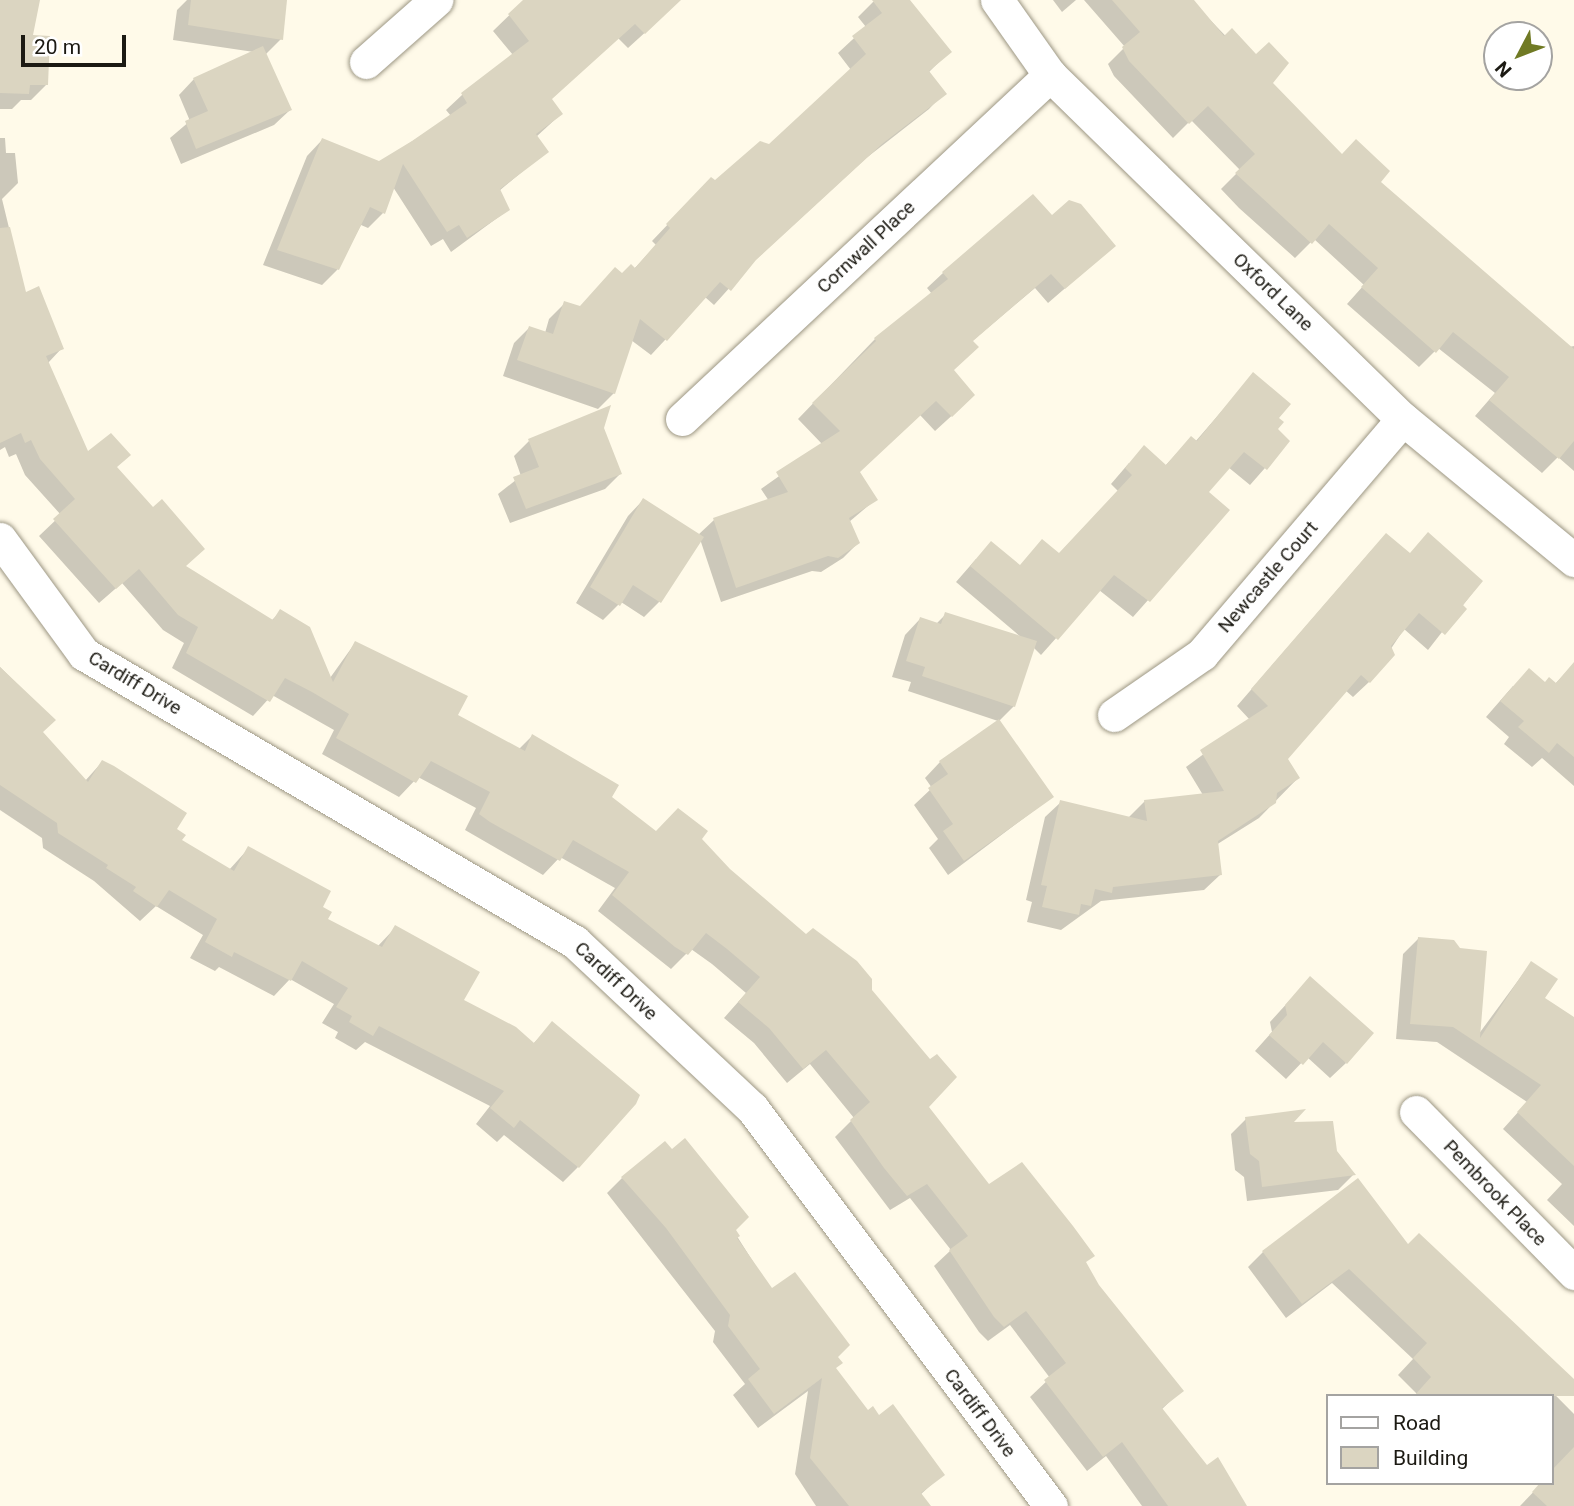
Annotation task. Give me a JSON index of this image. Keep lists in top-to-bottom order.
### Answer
{
  "streets": {
    "street": [
      "Cornwall Place",
      "Oxford Lane",
      "Newcastle Court",
      "Cardiff Drive",
      "Pembrook Place"
    ]
  },
  "crossings": [
    ["Cornwall Place", "Oxford Lane"],
    ["Oxford Lane", "Newcastle Court"]
  ],
  "legend": ["Road", "Building"],
  "scale_bar": "20 m",
  "north": "bottom left"
}
